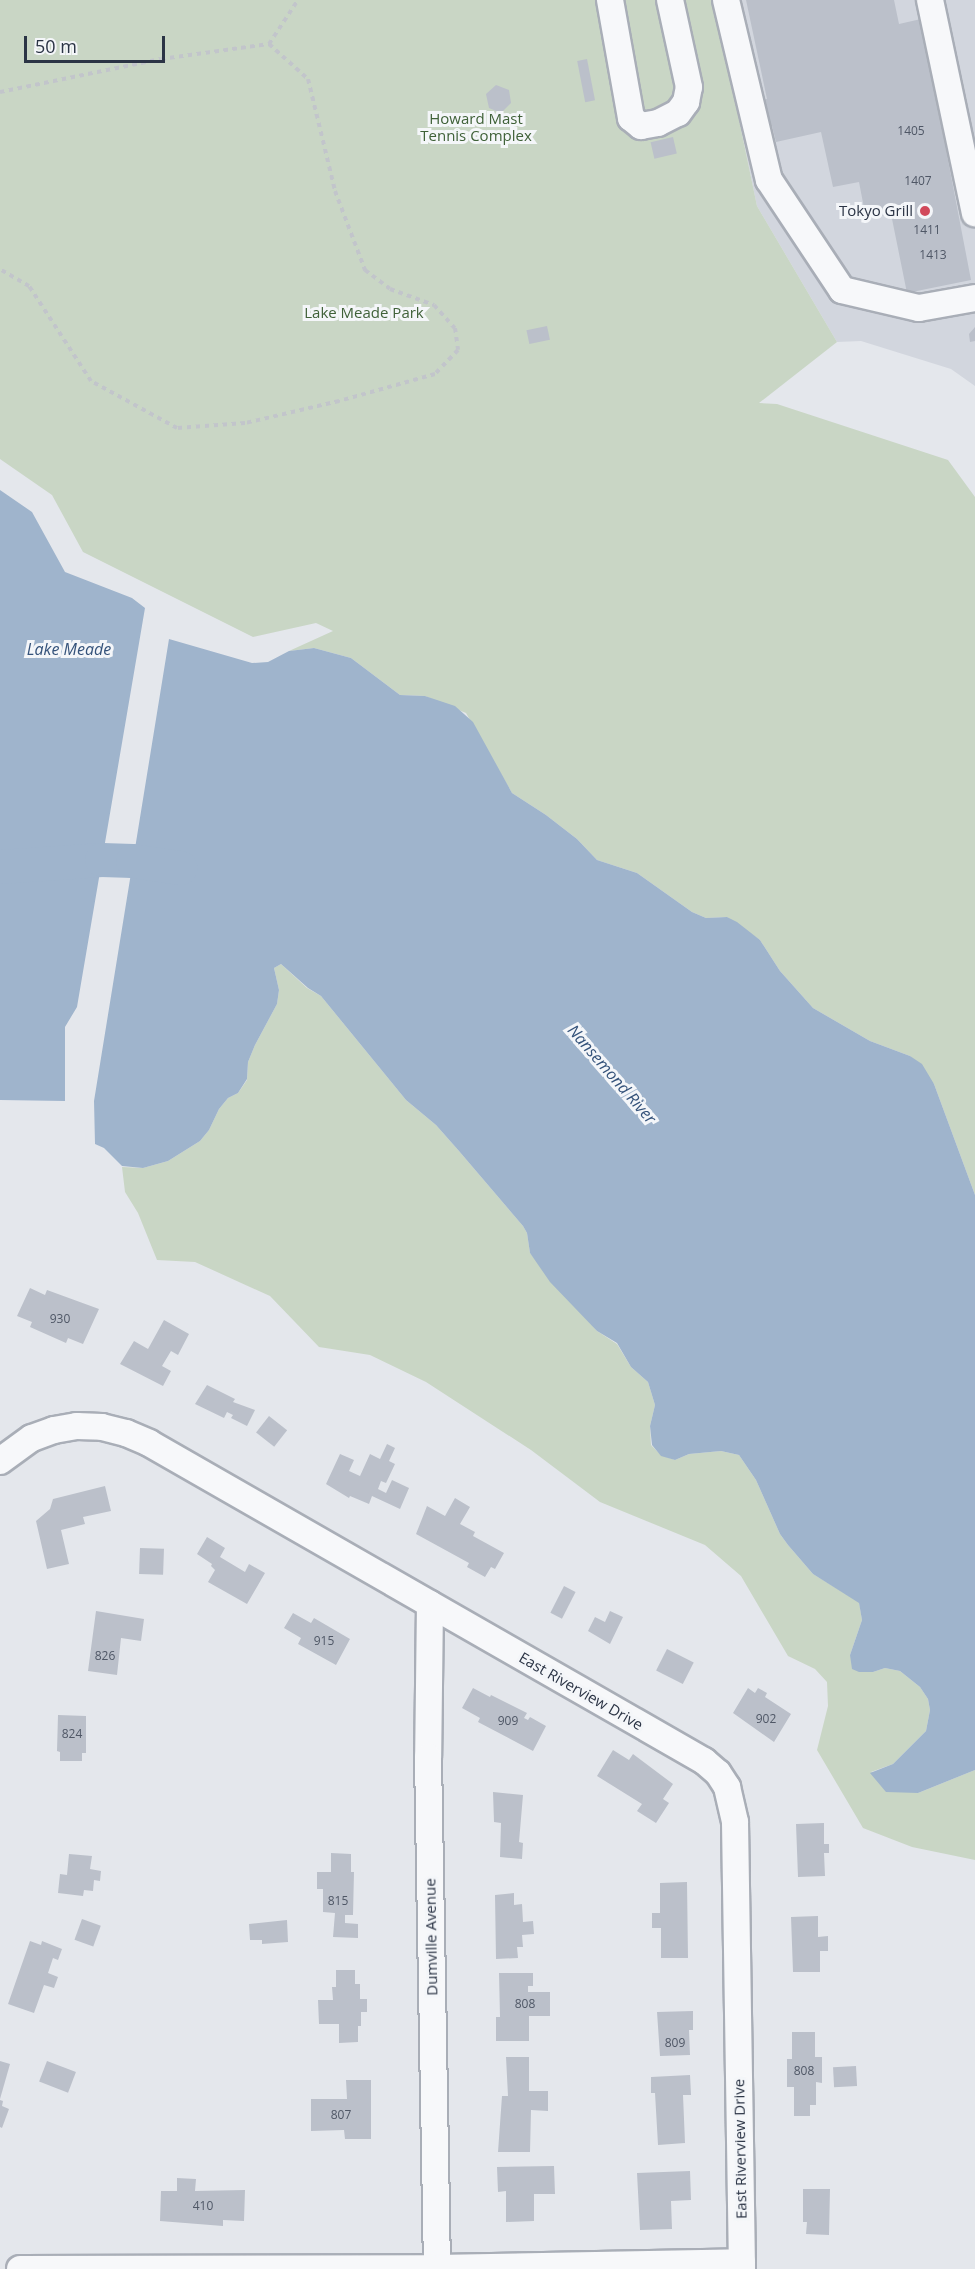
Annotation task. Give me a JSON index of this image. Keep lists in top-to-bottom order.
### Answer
{
  "streets": {
    "street": ["East Riverview Drive", "Dumville Avenue"]
  },
  "crossings": [
    ["East Riverview Drive", "Dumville Avenue"]
  ],
  "water": ["Lake Meade", "Nansemond River"],
  "parks": ["Howard Mast Tennis Complex", "Lake Meade Park"],
  "places": ["Tokyo Grill"],
  "house_numbers": [
    "1405",
    "1407",
    "1411",
    "1413",
    "930",
    "915",
    "826",
    "902",
    "909",
    "824",
    "815",
    "808",
    "809",
    "808",
    "807",
    "410"
  ],
  "scale_bar": "50 m"
}
